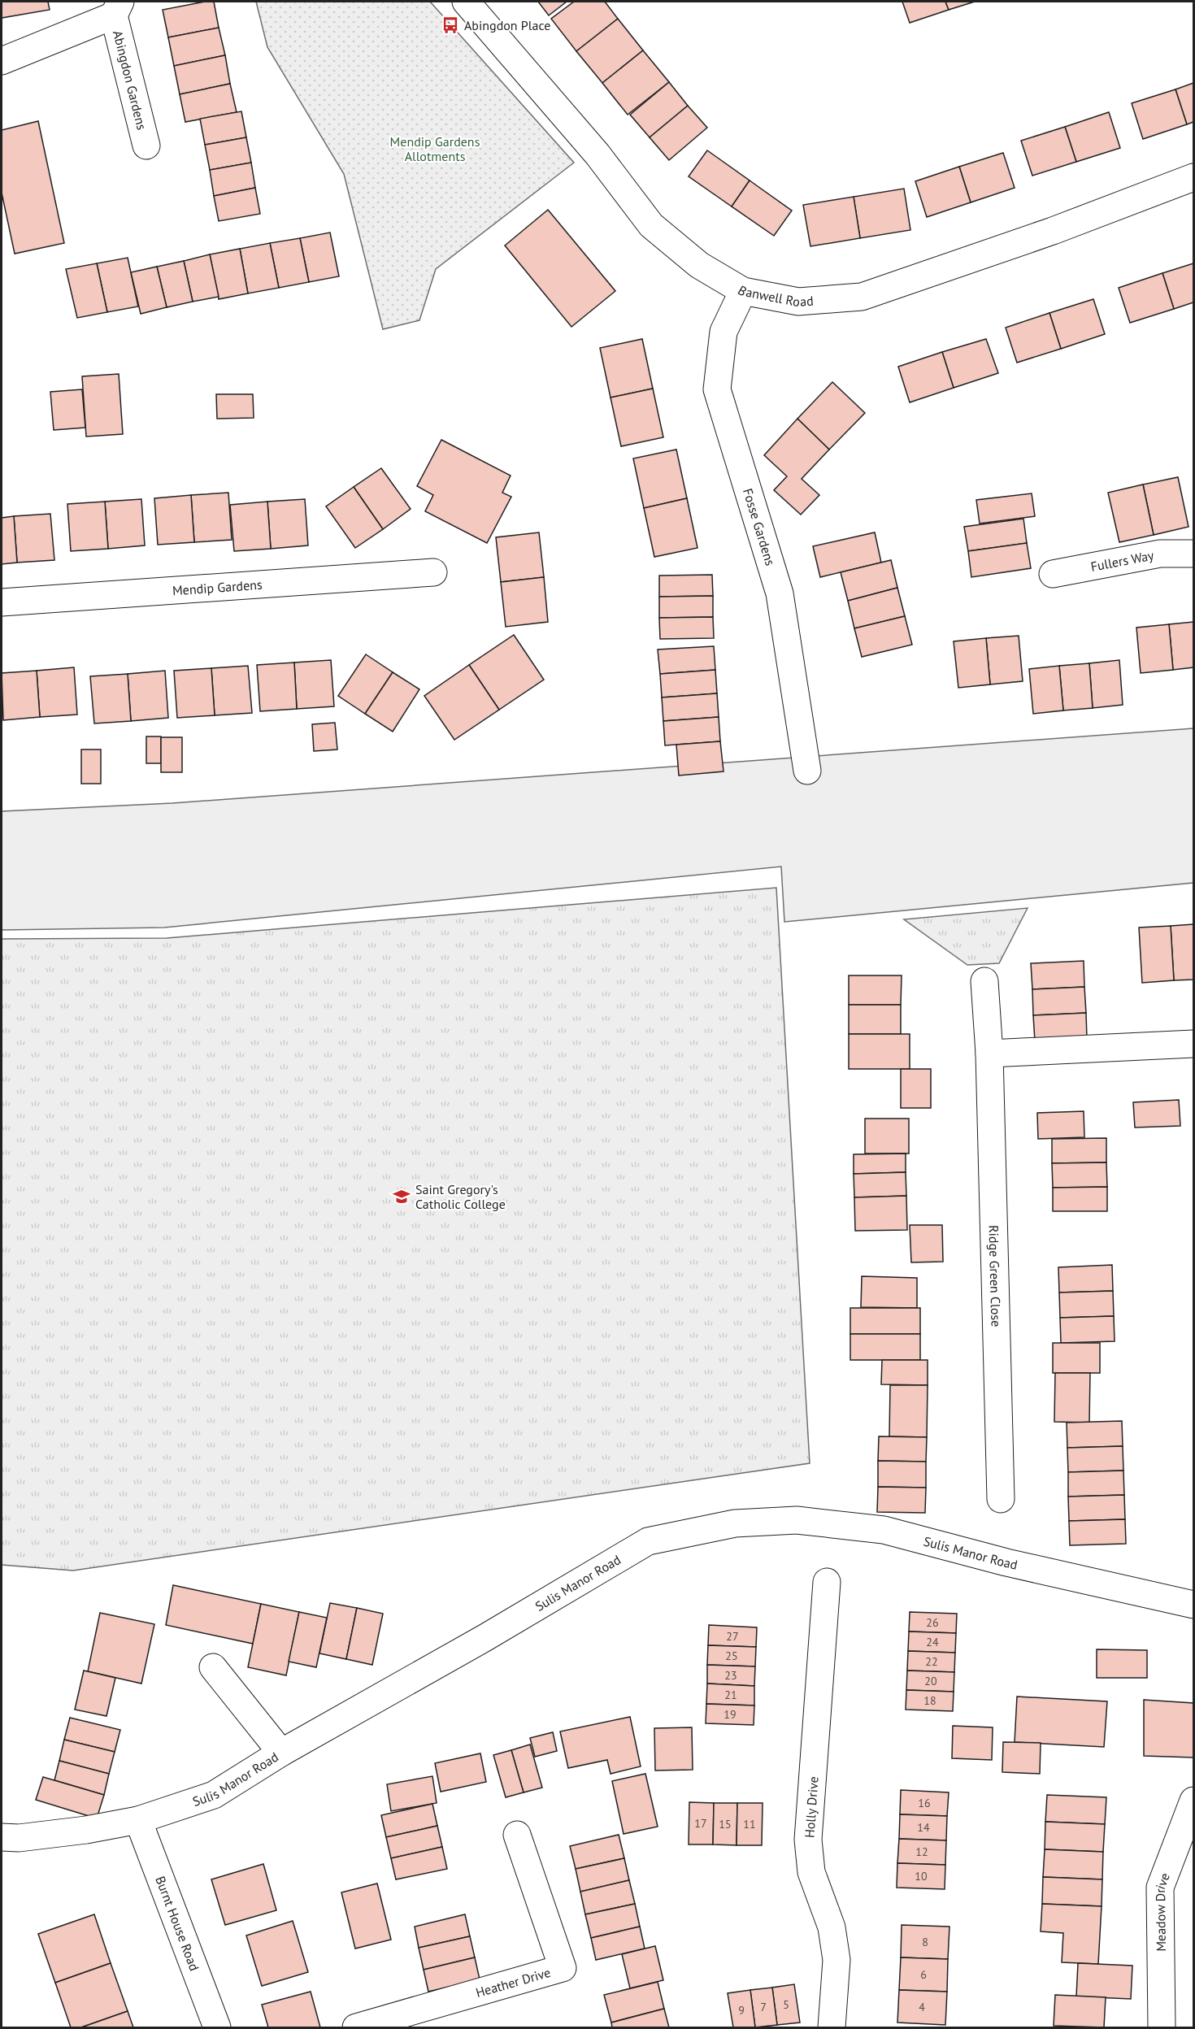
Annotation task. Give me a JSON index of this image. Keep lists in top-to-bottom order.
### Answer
{
  "streets": {
    "street": [
      "Abingdon Gardens",
      "Banwell Road",
      "Fosse Gardens",
      "Fullers Way",
      "Mendip Gardens",
      "Ridge Green Close",
      "Sulis Manor Road",
      "Holly Drive",
      "Meadow Drive",
      "Burnt House Road",
      "Heather Drive"
    ]
  },
  "crossings": [
    ["Banwell Road", "Fosse Gardens"],
    ["Sulis Manor Road", "Burnt House Road"]
  ],
  "parks": ["Mendip Gardens Allotments"],
  "places": {
    "bus stop": ["Abingdon Place"],
    "school or university": ["Saint Gregory's Catholic College"]
  },
  "house_numbers": [
    "26",
    "27",
    "24",
    "25",
    "22",
    "23",
    "20",
    "21",
    "18",
    "19",
    "16",
    "17",
    "15",
    "11",
    "14",
    "12",
    "10",
    "8",
    "6",
    "5",
    "7",
    "4",
    "9"
  ]
}
